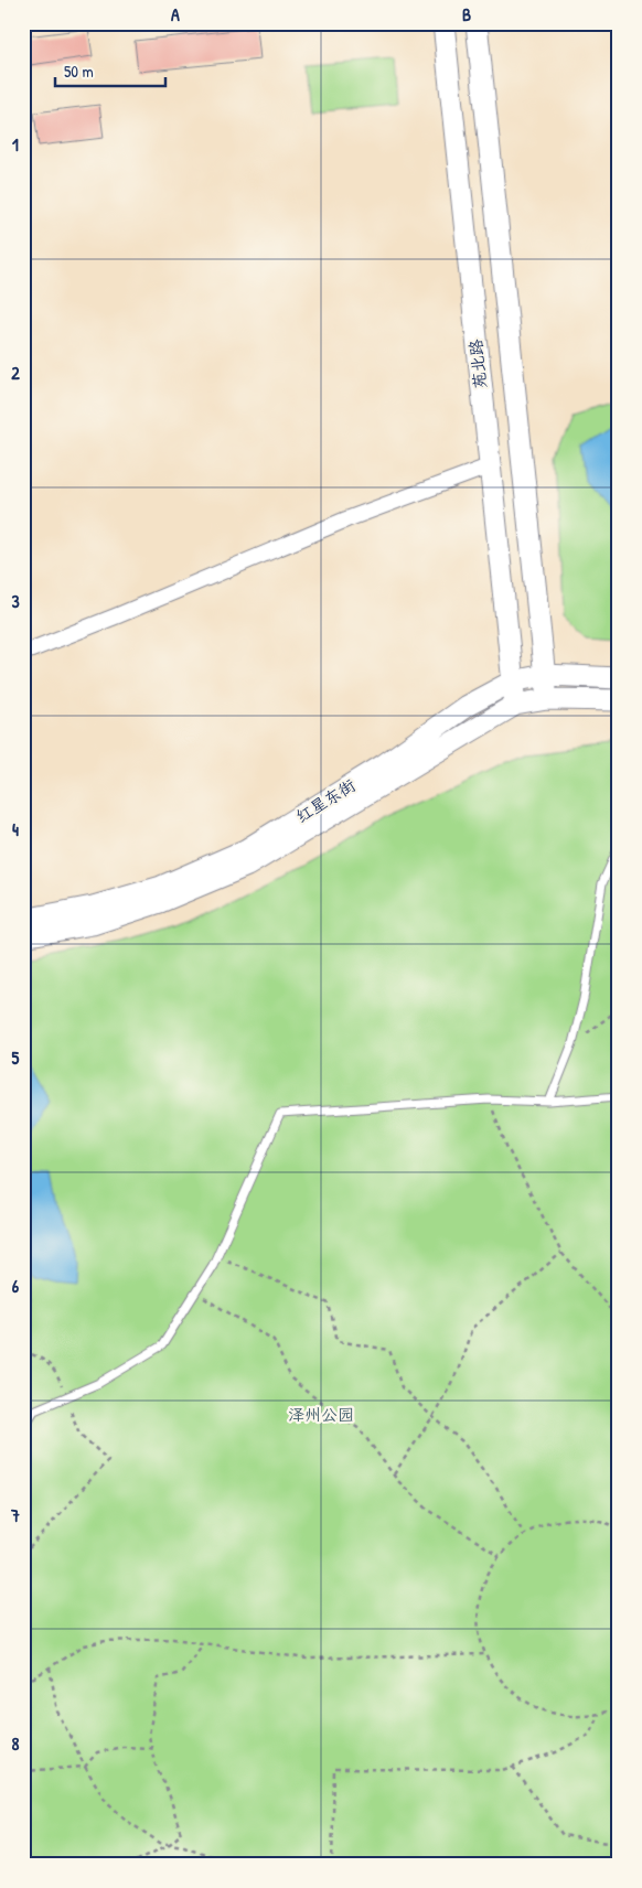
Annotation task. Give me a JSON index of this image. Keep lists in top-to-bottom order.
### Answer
{
  "streets": {
    "main road": ["苑北路", "红星东街"]
  },
  "crossings": [
    ["苑北路", "红星东街"]
  ],
  "parks": ["泽州公园"],
  "scale_bar": "50 m",
  "grid": {
    "columns": ["A", "B"],
    "rows": [
      "1",
      "2",
      "3",
      "4",
      "5",
      "6",
      "7",
      "8"
    ]
  }
}
